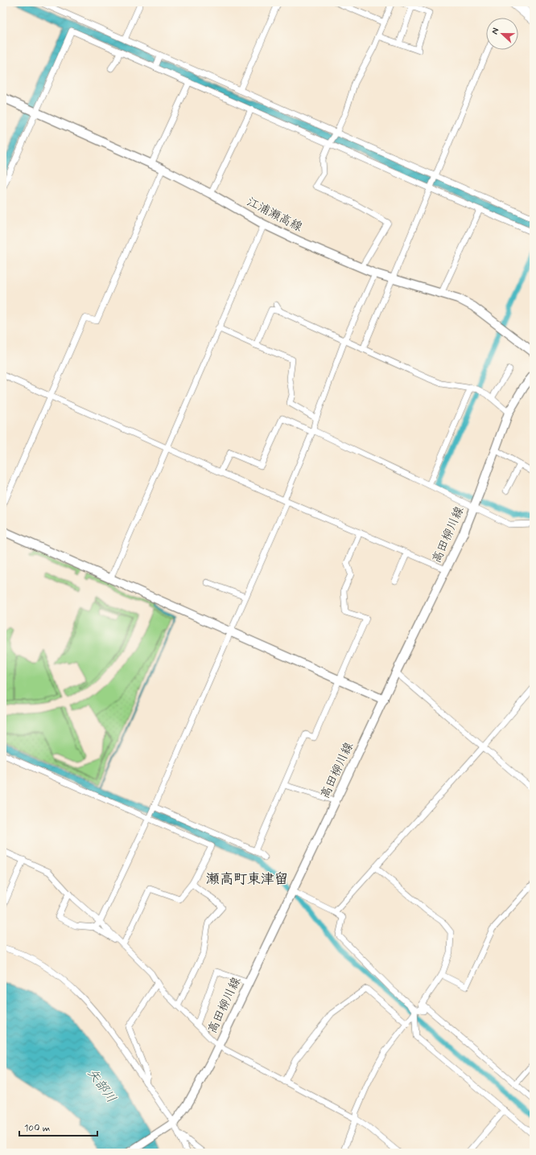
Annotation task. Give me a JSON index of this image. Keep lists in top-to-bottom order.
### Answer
{
  "streets": {
    "main road": ["江浦瀬高線", "高田柳川線"]
  },
  "districts": ["瀬高町東津留"],
  "water": ["矢部川"],
  "scale_bar": "100 m",
  "north": "left"
}
